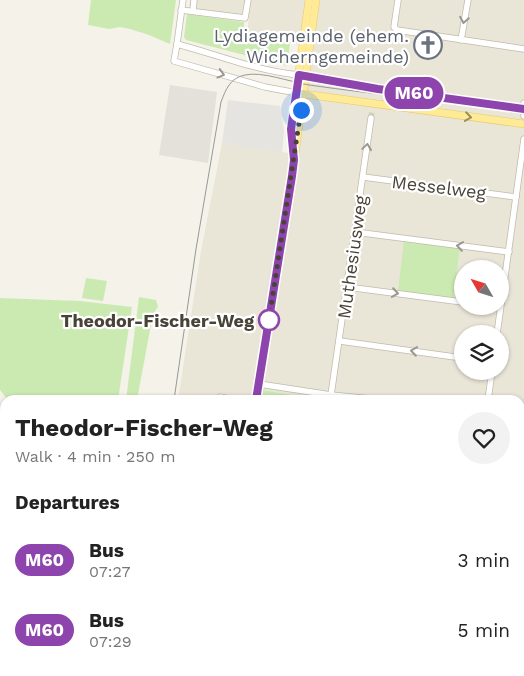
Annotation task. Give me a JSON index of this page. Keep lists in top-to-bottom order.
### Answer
{
  "streets": {
    "street": ["Messelweg", "Muthesiusweg"]
  },
  "crossings": [
    ["Messelweg", "Muthesiusweg"]
  ],
  "places": {
    "church": ["Lydiagemeinde (ehem. Wicherngemeinde)"],
    "other": ["Theodor-Fischer-Weg"]
  },
  "lines": ["bus line M60"],
  "north": "top left",
  "page": {
    "on_map": "M60",
    "heading": [
      ["Theodor-Fischer-Weg", "Walk · 4 min · 250 m"],
      "Departures"
    ],
    "list": [
      {
        "mark": "M60",
        "name": "Bus",
        "note": "07:27",
        "value": "3 min"
      },
      {
        "mark": "M60",
        "name": "Bus",
        "note": "07:29",
        "value": "5 min"
      }
    ]
  }
}
